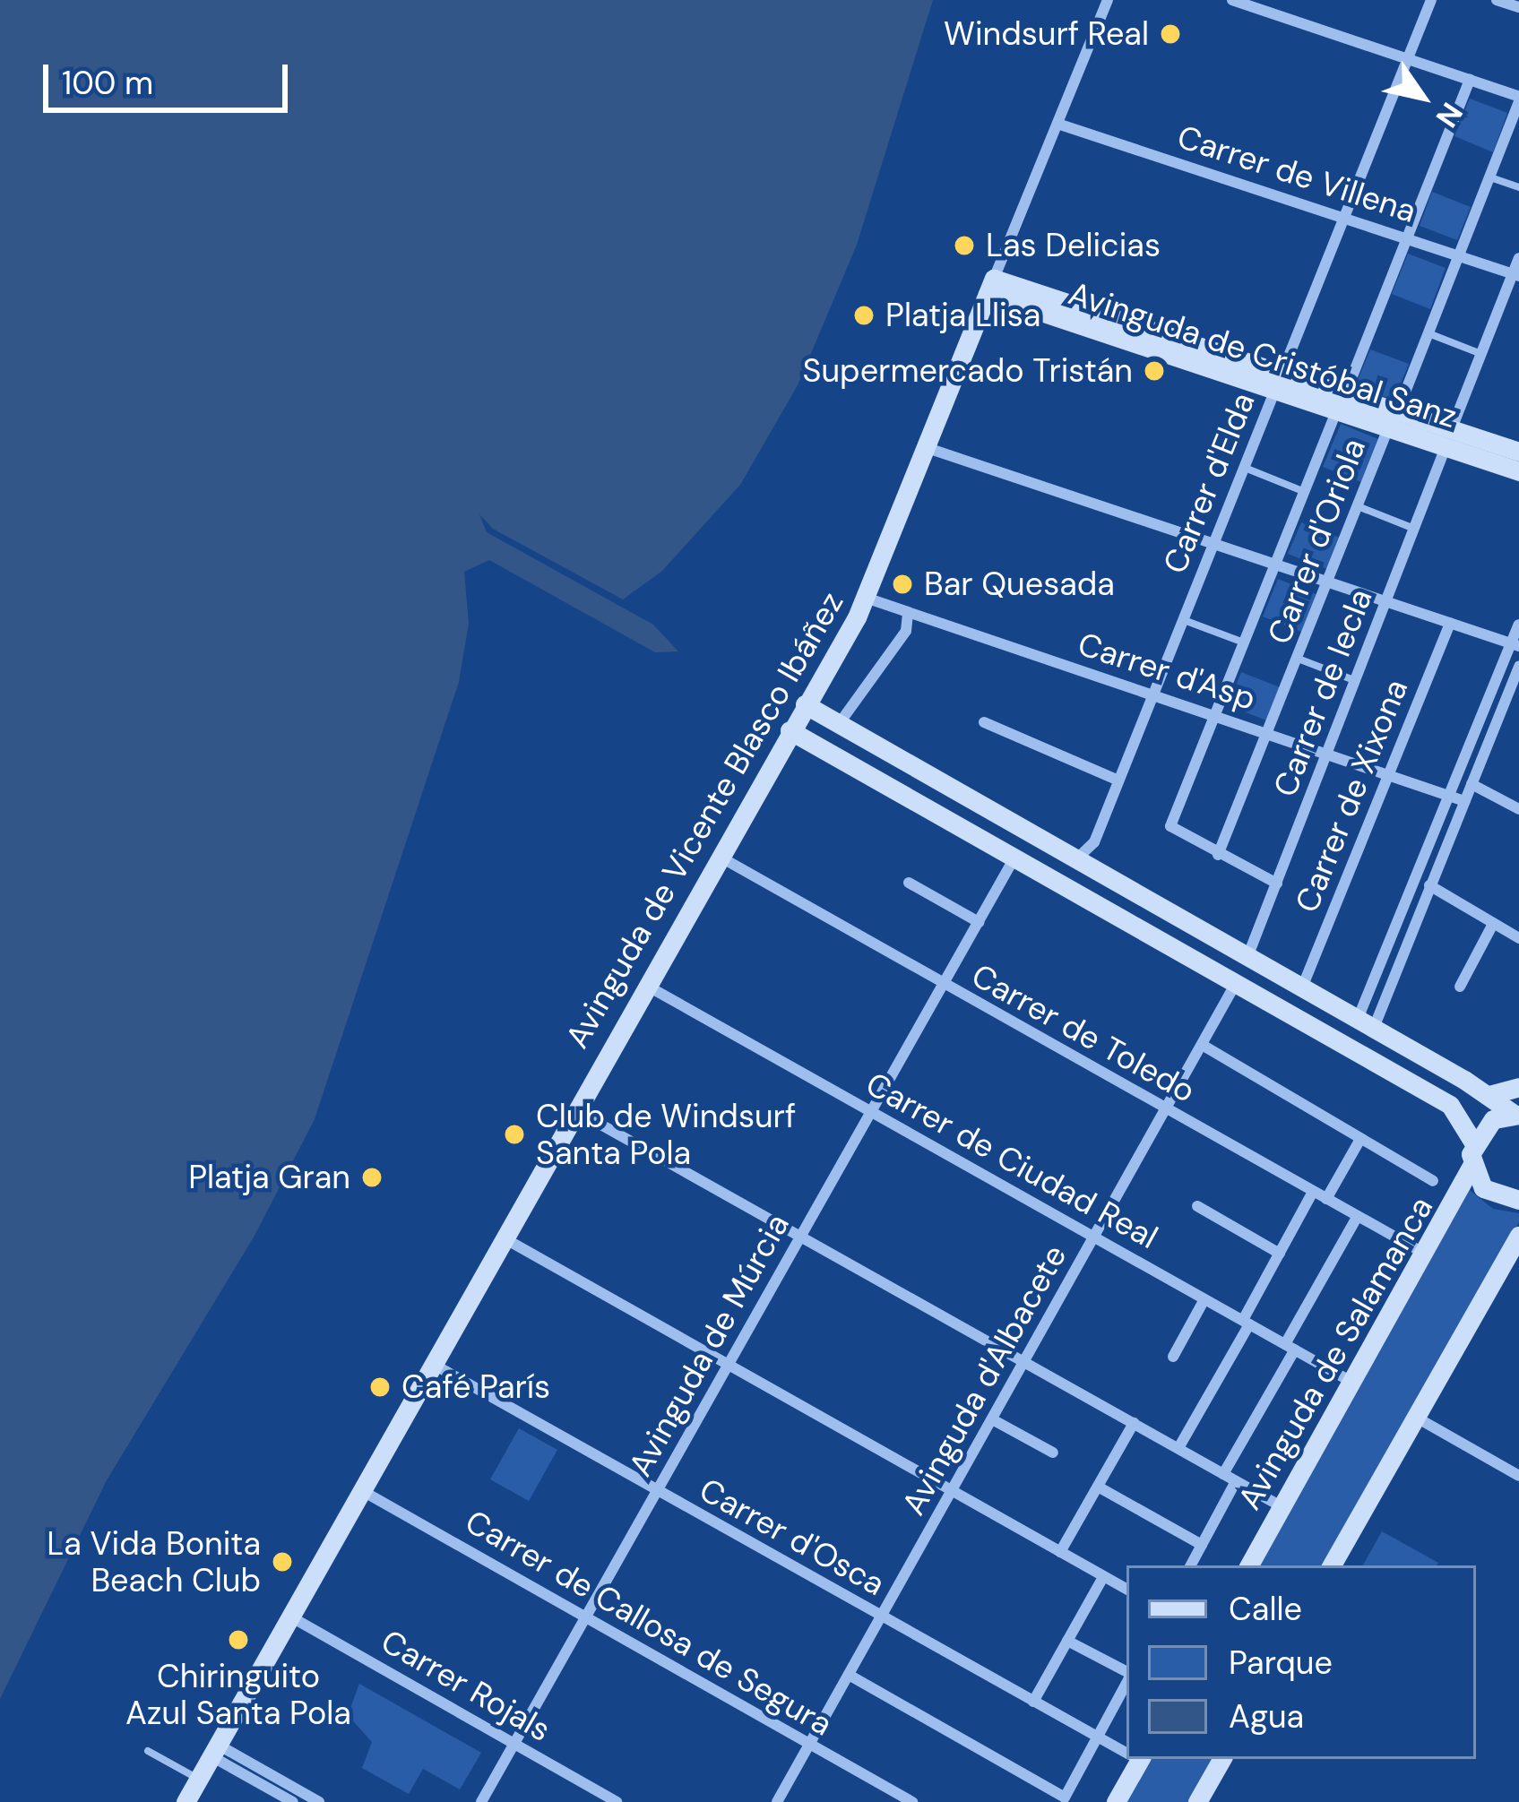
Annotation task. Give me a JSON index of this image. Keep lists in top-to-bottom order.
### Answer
{
  "streets": {
    "street": [
      "Carrer de Villena",
      "Avinguda de Cristóbal Sanz",
      "Carrer d'Elda",
      "Carrer d'Oriola",
      "Carrer d'Asp",
      "Carrer de Iecla",
      "Carrer de Xixona",
      "Avinguda de Vicente Blasco Ibáñez",
      "Carrer de Toledo",
      "Carrer de Ciudad Real",
      "Avinguda de Múrcia",
      "Avinguda de Salamanca",
      "Avinguda d'Albacete",
      "Carrer d'Osca",
      "Carrer de Callosa de Segura",
      "Carrer Rojals"
    ]
  },
  "crossings": [
    ["Carrer de Villena", "Carrer d'Elda"],
    ["Carrer de Villena", "Carrer d'Oriola"],
    ["Carrer de Villena", "Carrer de Iecla"],
    ["Carrer de Villena", "Avinguda de Vicente Blasco Ibáñez"],
    ["Avinguda de Cristóbal Sanz", "Carrer d'Elda"],
    ["Avinguda de Cristóbal Sanz", "Carrer d'Oriola"],
    ["Avinguda de Cristóbal Sanz", "Carrer de Iecla"],
    ["Avinguda de Cristóbal Sanz", "Avinguda de Vicente Blasco Ibáñez"],
    ["Carrer d'Elda", "Carrer d'Asp"],
    ["Carrer d'Oriola", "Carrer d'Asp"],
    ["Carrer d'Asp", "Carrer de Iecla"],
    ["Carrer d'Asp", "Carrer de Xixona"],
    ["Carrer d'Asp", "Avinguda de Vicente Blasco Ibáñez"],
    ["Avinguda de Vicente Blasco Ibáñez", "Carrer de Toledo"],
    ["Avinguda de Vicente Blasco Ibáñez", "Carrer de Ciudad Real"],
    ["Avinguda de Vicente Blasco Ibáñez", "Carrer d'Osca"],
    ["Avinguda de Vicente Blasco Ibáñez", "Carrer de Callosa de Segura"],
    ["Avinguda de Vicente Blasco Ibáñez", "Carrer Rojals"],
    ["Carrer de Toledo", "Avinguda de Múrcia"],
    ["Carrer de Toledo", "Avinguda de Salamanca"],
    ["Carrer de Toledo", "Avinguda d'Albacete"],
    ["Carrer de Ciudad Real", "Avinguda de Múrcia"],
    ["Carrer de Ciudad Real", "Avinguda de Salamanca"],
    ["Carrer de Ciudad Real", "Avinguda d'Albacete"],
    ["Avinguda de Múrcia", "Carrer d'Osca"],
    ["Avinguda de Múrcia", "Carrer de Callosa de Segura"],
    ["Avinguda de Múrcia", "Carrer Rojals"],
    ["Avinguda d'Albacete", "Carrer d'Osca"],
    ["Avinguda d'Albacete", "Carrer de Callosa de Segura"]
  ],
  "places": [
    "Windsurf Real",
    "Las Delicias",
    "Platja Llisa",
    "Supermercado Tristán",
    "Bar Quesada",
    "Club de Windsurf Santa Pola",
    "Platja Gran",
    "Café París",
    "La Vida Bonita Beach Club",
    "Chiringuito Azul Santa Pola"
  ],
  "legend": ["Calle", "Parque", "Agua"],
  "scale_bar": "100 m",
  "north": "bottom right"
}
